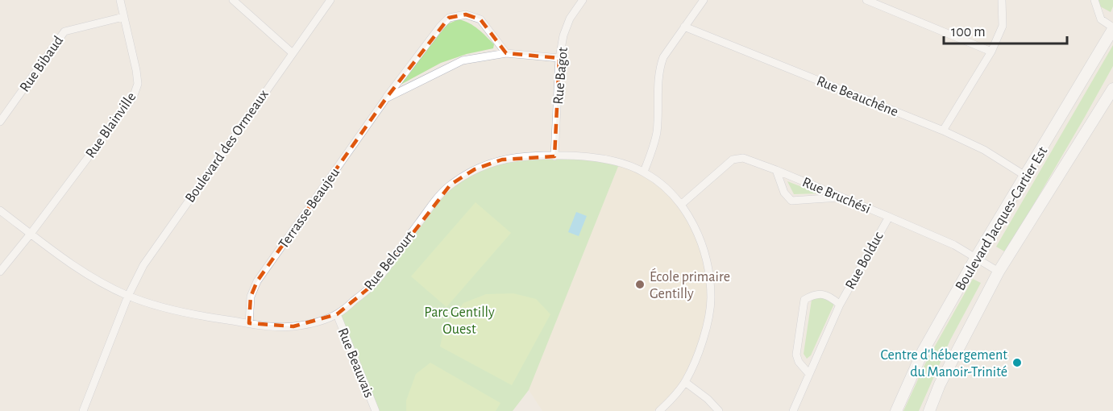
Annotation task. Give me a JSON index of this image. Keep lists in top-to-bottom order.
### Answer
{
  "streets": {
    "main road": ["Boulevard Jacques-Cartier Est"],
    "street": [
      "Rue Bibaud",
      "Rue Bagot",
      "Rue Beauchêne",
      "Rue Blainville",
      "Boulevard des Ormeaux",
      "Rue Bruchési",
      "Terrasse Beaujeu",
      "Rue Belcourt",
      "Rue Bolduc",
      "Rue Beauvais"
    ]
  },
  "crossings": [
    ["Rue Bibaud", "Rue Blainville"],
    ["Rue Bagot", "Terrasse Beaujeu"],
    ["Rue Bagot", "Rue Belcourt"],
    ["Rue Beauchêne", "Boulevard Jacques-Cartier Est"],
    ["Rue Blainville", "Rue Belcourt"],
    ["Boulevard des Ormeaux", "Rue Belcourt"],
    ["Rue Bruchési", "Boulevard Jacques-Cartier Est"],
    ["Rue Bruchési", "Rue Belcourt"],
    ["Rue Bruchési", "Rue Bolduc"],
    ["Terrasse Beaujeu", "Rue Belcourt"],
    ["Rue Belcourt", "Rue Beauvais"]
  ],
  "parks": ["Parc Gentilly Ouest"],
  "places": ["École primaire Gentilly", "Centre d'hébergement du Manoir-Trinité"],
  "scale_bar": "100 m"
}
